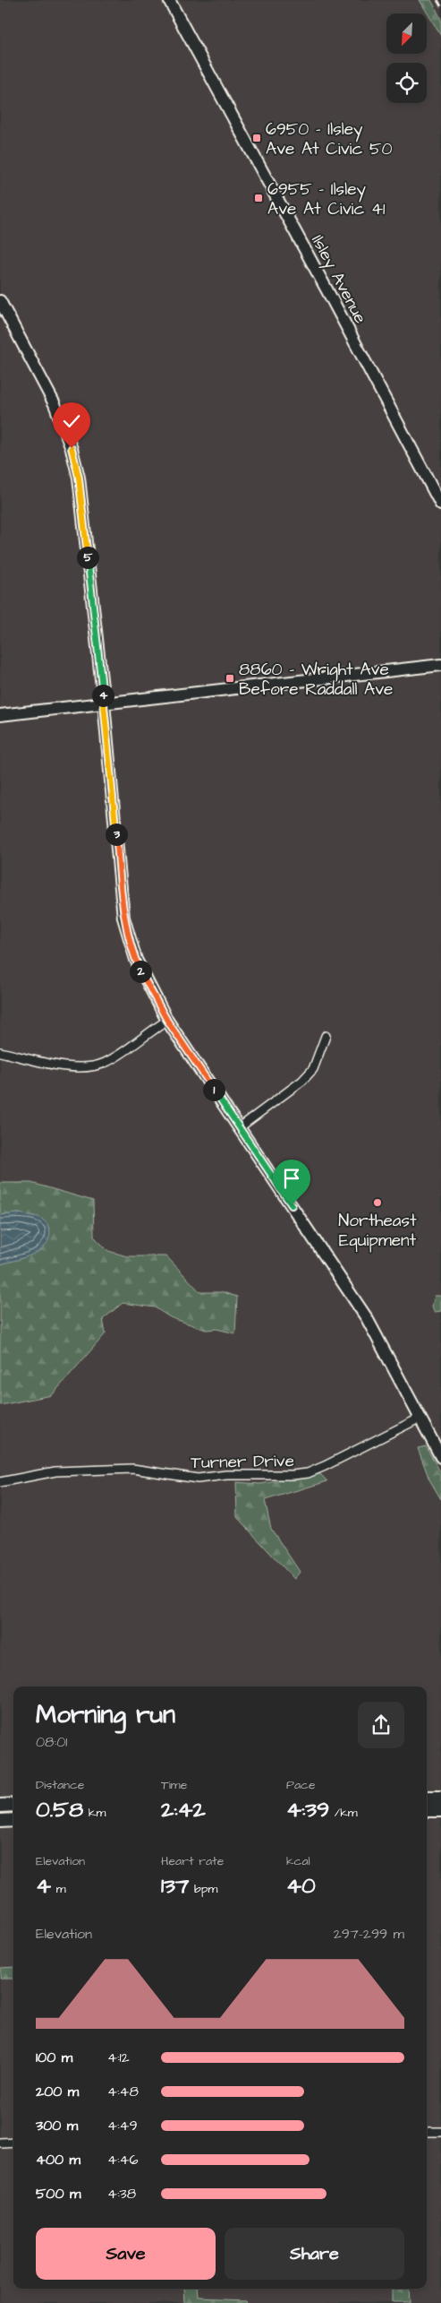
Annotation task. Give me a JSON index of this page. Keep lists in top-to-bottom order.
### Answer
{
  "streets": {
    "street": ["Ilsley Avenue", "Turner Drive"]
  },
  "places": {
    "transit": ["6950 - Ilsley Ave At Civic 50", "6955 - Ilsley Ave At Civic 41", "8860 - Wright Ave Before Raddall Ave"],
    "other": ["Northeast Equipment"]
  },
  "north": "bottom left",
  "page": {
    "pins": [
      "5",
      "4",
      "3",
      "2",
      "1"
    ],
    "heading": ["Morning run", "08:01"],
    "stats": [
      ["Distance", "0.58 km"],
      ["Time", "2:42"],
      ["Pace", "4:39 /km"],
      ["Elevation", "4 m"],
      ["Heart rate", "137 bpm"],
      ["kcal", "40"]
    ],
    "chart": ["Elevation", "297–299 m"],
    "list": [
      {
        "name": "100 m",
        "note": "4:12"
      },
      {
        "name": "200 m",
        "note": "4:48"
      },
      {
        "name": "300 m",
        "note": "4:49"
      },
      {
        "name": "400 m",
        "note": "4:46"
      },
      {
        "name": "500 m",
        "note": "4:38"
      }
    ],
    "buttons": ["Save", "Share"]
  }
}
